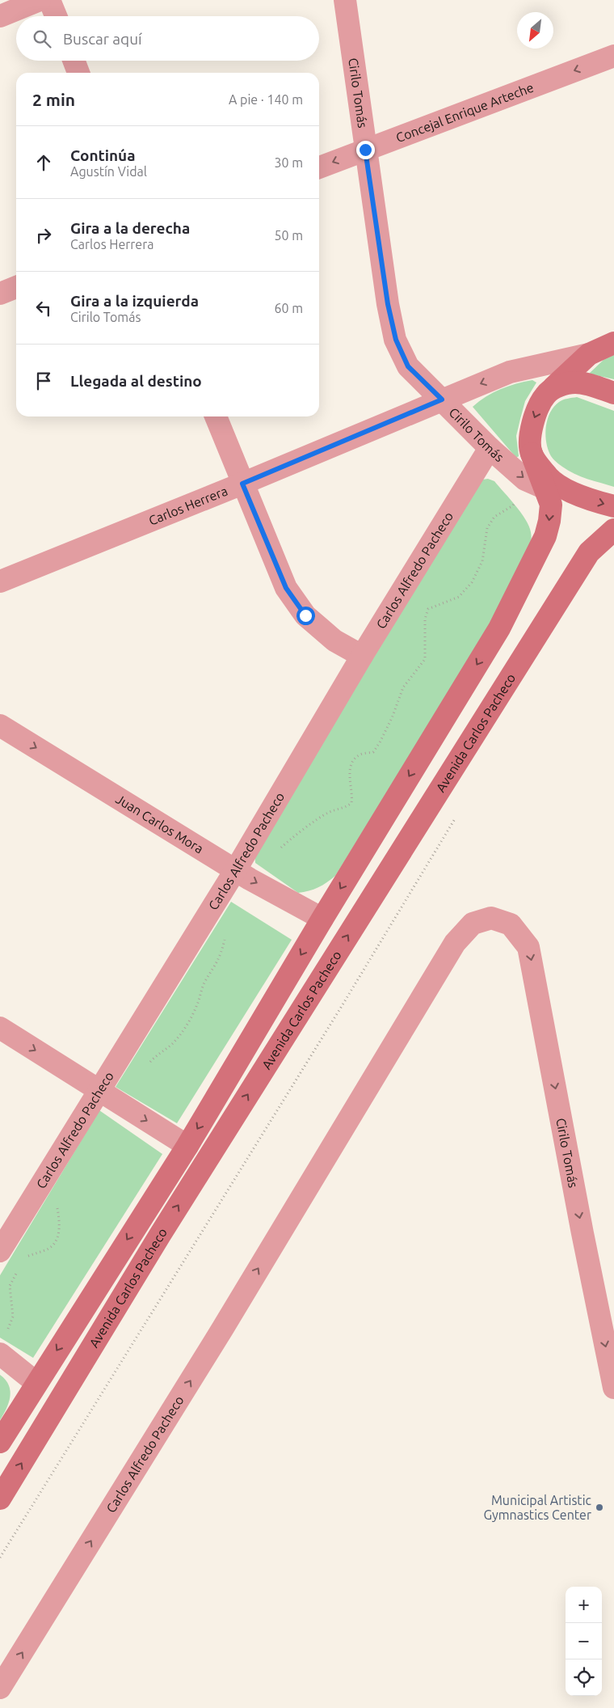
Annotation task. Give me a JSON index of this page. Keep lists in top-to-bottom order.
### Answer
{
  "streets": {
    "main road": ["Avenida Carlos Pacheco"],
    "street": [
      "Cirilo Tomás",
      "Concejal Enrique Arteche",
      "Carlos Herrera",
      "Carlos Alfredo Pacheco",
      "Juan Carlos Mora"
    ]
  },
  "crossings": [
    ["Cirilo Tomás", "Concejal Enrique Arteche"],
    ["Cirilo Tomás", "Carlos Herrera"],
    ["Cirilo Tomás", "Carlos Alfredo Pacheco"],
    ["Cirilo Tomás", "Avenida Carlos Pacheco"],
    ["Carlos Alfredo Pacheco", "Juan Carlos Mora"],
    ["Avenida Carlos Pacheco", "Juan Carlos Mora"]
  ],
  "one_way": [
    "Cirilo Tomás",
    "Concejal Enrique Arteche",
    "Carlos Alfredo Pacheco",
    "Juan Carlos Mora"
  ],
  "places": ["Municipal Artistic Gymnastics Center"],
  "north": "bottom left",
  "page": {
    "search": "Buscar aquí",
    "heading": ["2 min", "A pie · 140 m"],
    "list": [
      ["Continúa", "Agustín Vidal", "30 m"],
      ["Gira a la derecha", "Carlos Herrera", "50 m"],
      ["Gira a la izquierda", "Cirilo Tomás", "60 m"],
      "Llegada al destino"
    ],
    "map_buttons": ["+", "−"]
  }
}
